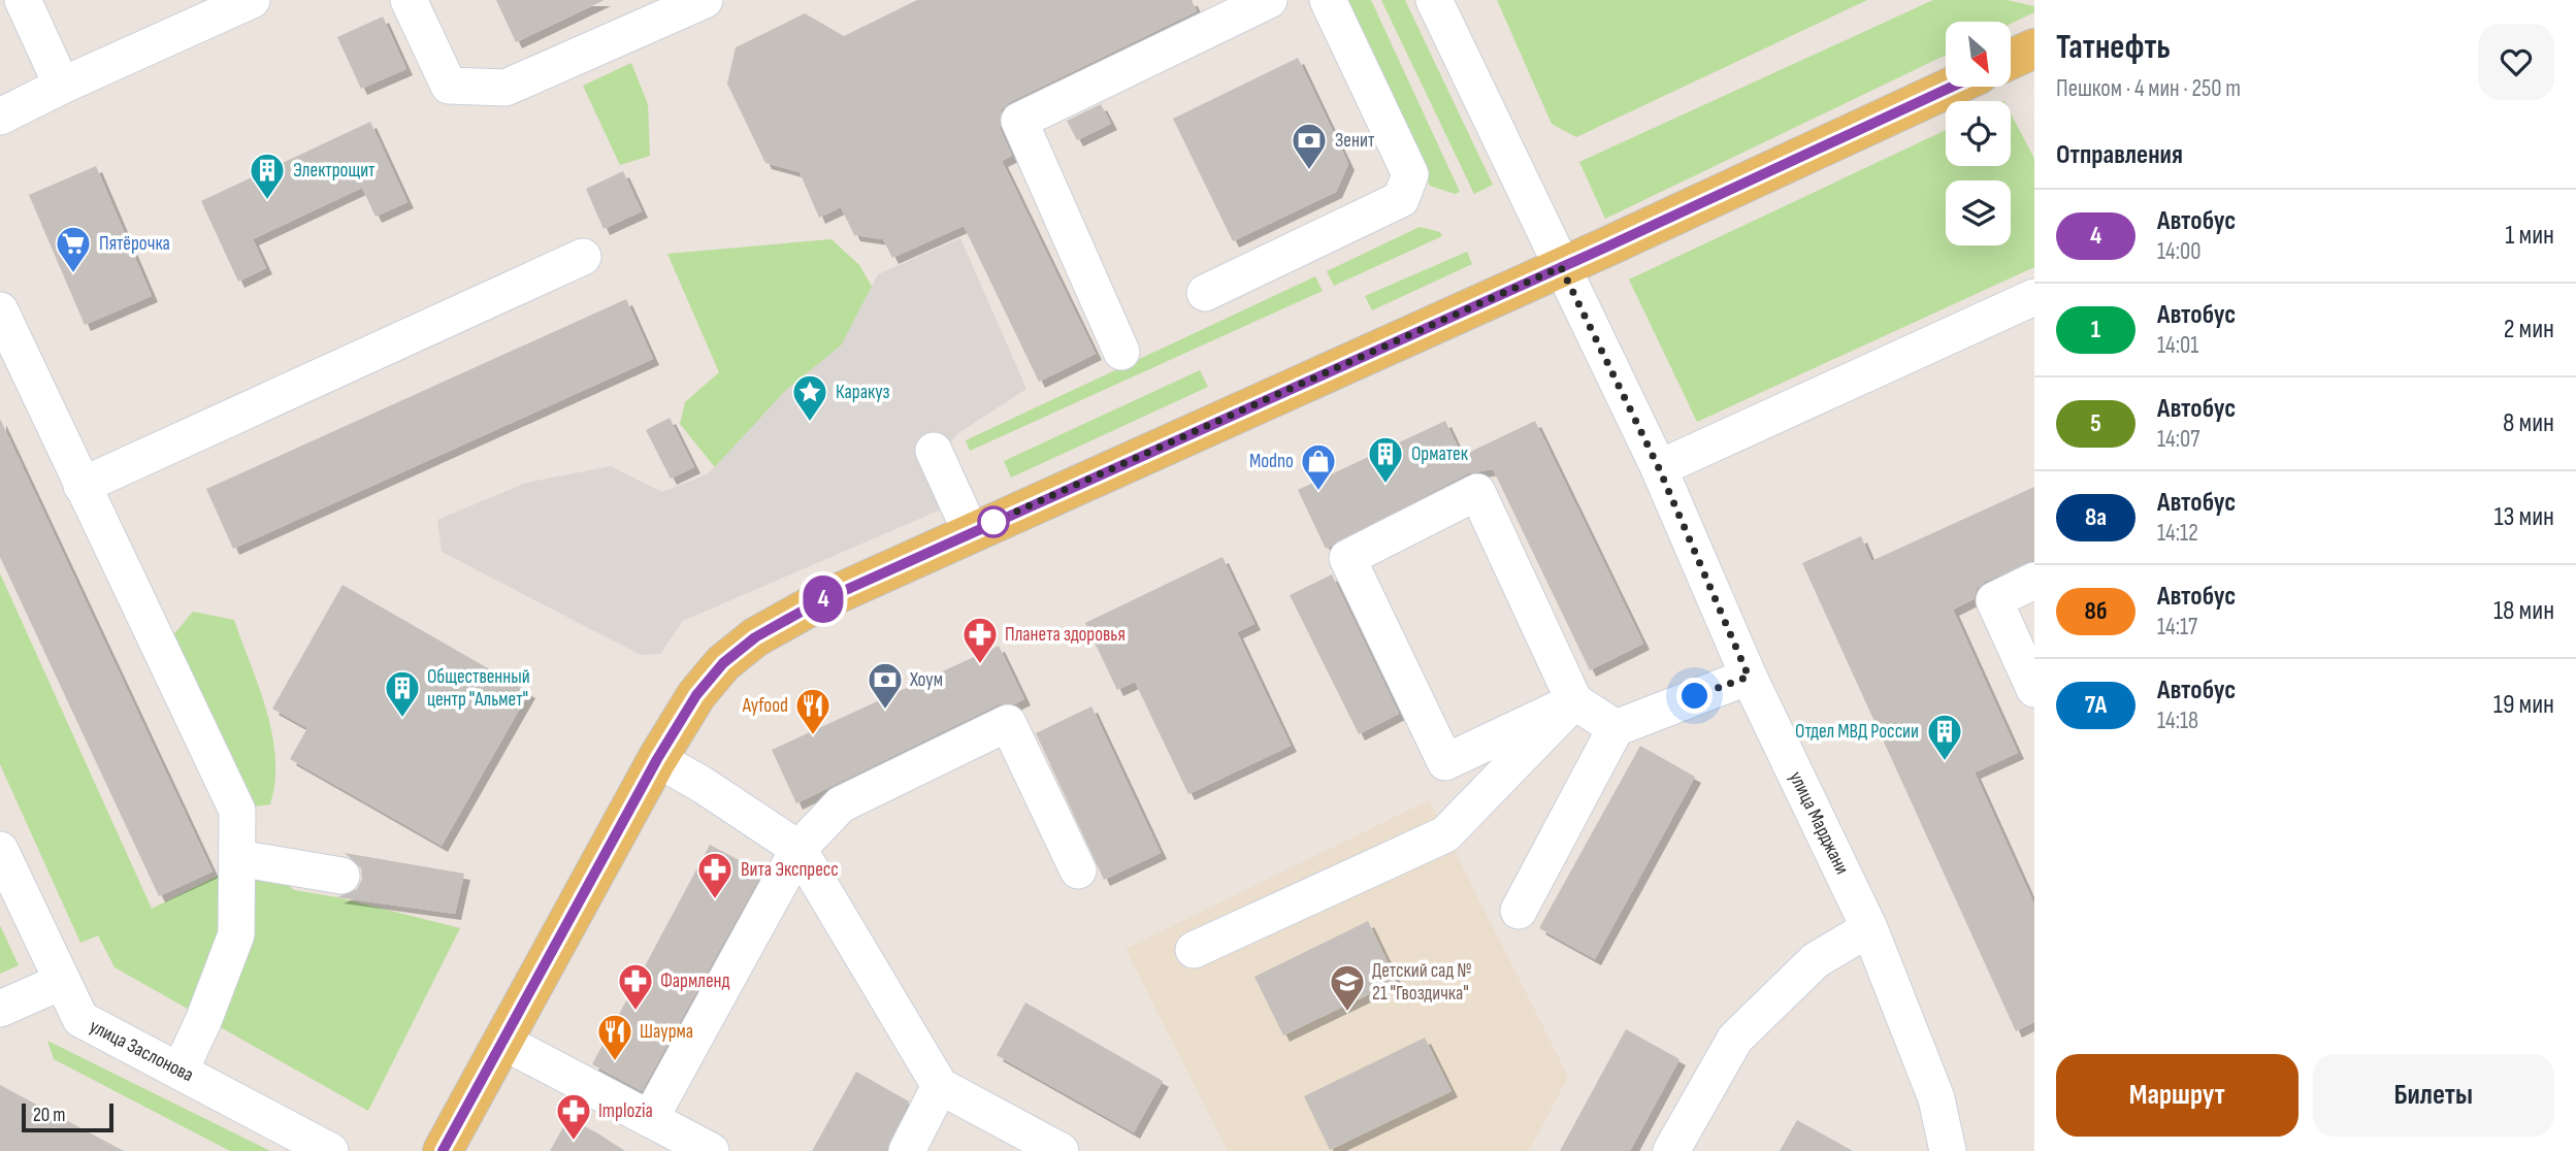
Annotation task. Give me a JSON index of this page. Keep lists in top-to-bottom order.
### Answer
{
  "streets": {
    "street": ["улица Марджани", "улица Заслонова"]
  },
  "places": {
    "bank": ["Зенит", "Хоум"],
    "building": [
      "Электрощит",
      "Орматек",
      "Общественный центр \"Альмет\"",
      "Отдел МВД России"
    ],
    "supermarket": ["Пятёрочка"],
    "place": ["Каракуз"],
    "shop": ["Modno"],
    "pharmacy": [
      "Планета здоровья",
      "Вита Экспресс",
      "Фармленд",
      "Implozia"
    ],
    "restaurant": ["Ayfood", "Шаурма"],
    "school or university": ["Детский сад № 21 \"Гвоздичка\""]
  },
  "lines": ["bus line 4"],
  "scale_bar": "20 m",
  "north": "bottom right",
  "page": {
    "on_map": "4",
    "heading": [
      ["Татнефть", "Пешком · 4 мин · 250 m"],
      "Отправления"
    ],
    "list": [
      {
        "mark": "4",
        "name": "Автобус",
        "note": "14:00",
        "value": "1 мин"
      },
      {
        "mark": "1",
        "name": "Автобус",
        "note": "14:01",
        "value": "2 мин"
      },
      {
        "mark": "5",
        "name": "Автобус",
        "note": "14:07",
        "value": "8 мин"
      },
      {
        "mark": "8а",
        "name": "Автобус",
        "note": "14:12",
        "value": "13 мин"
      },
      {
        "mark": "8б",
        "name": "Автобус",
        "note": "14:17",
        "value": "18 мин"
      },
      {
        "mark": "7А",
        "name": "Автобус",
        "note": "14:18",
        "value": "19 мин"
      }
    ],
    "buttons": ["Маршрут", "Билеты"],
    "scale": "20 m"
  }
}
